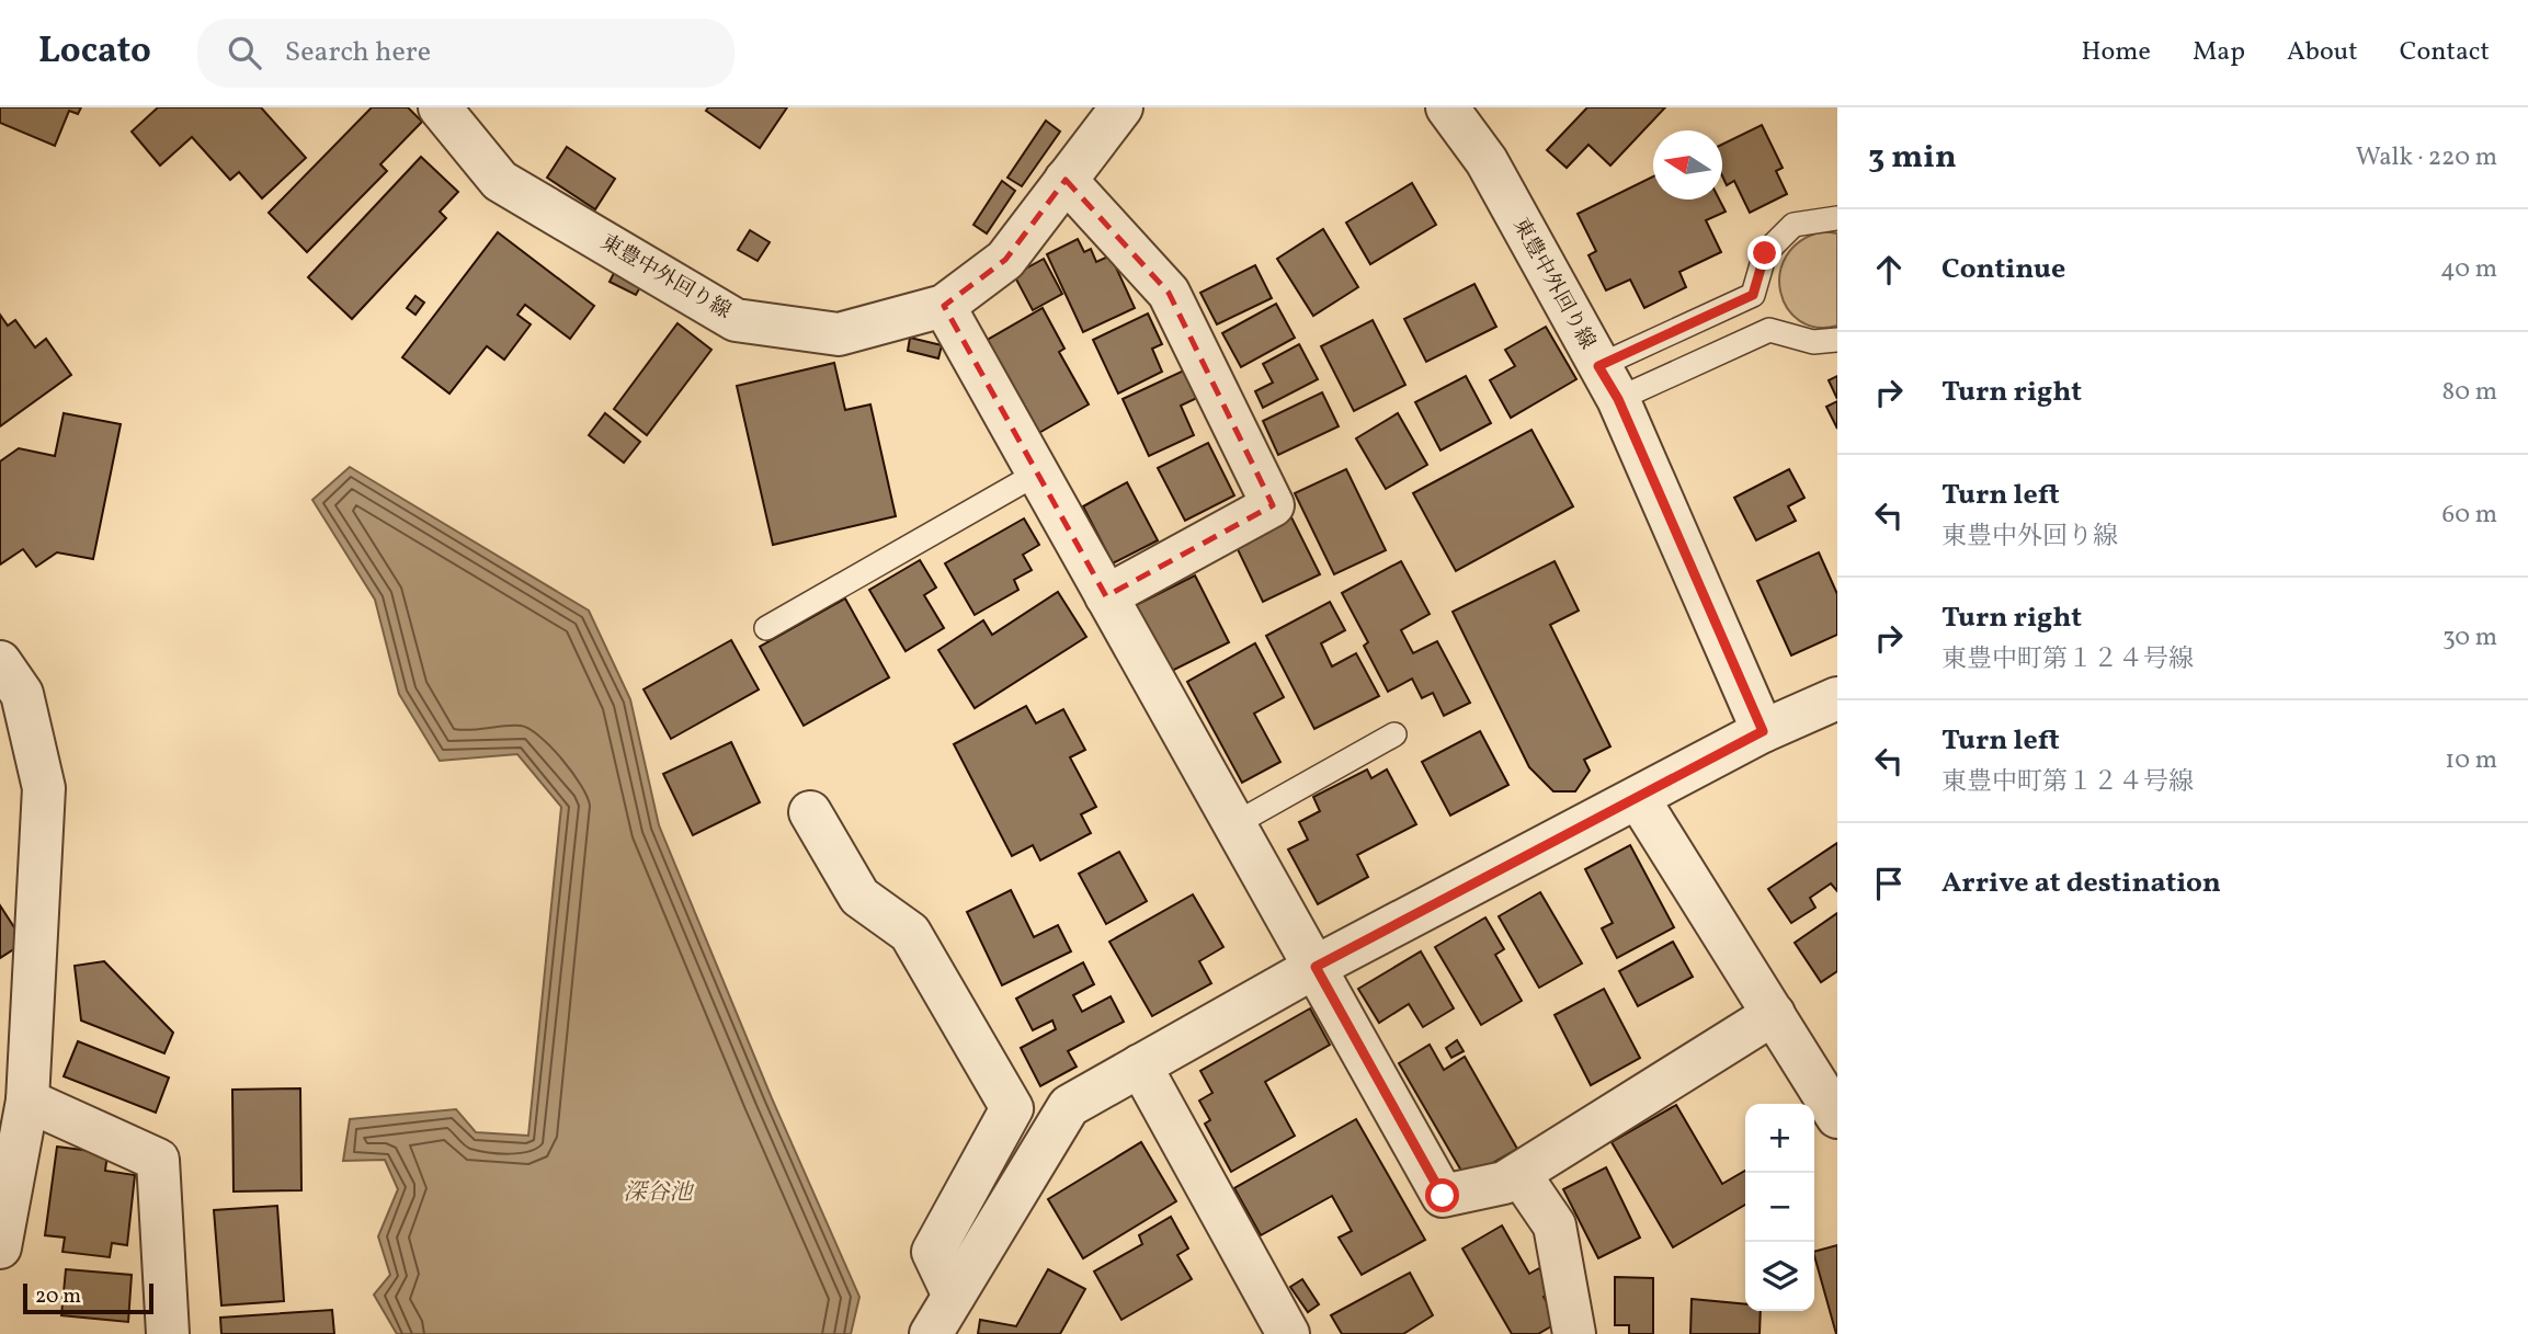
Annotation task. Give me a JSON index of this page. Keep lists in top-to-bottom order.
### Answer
{
  "streets": {
    "street": ["東豊中外回り線"]
  },
  "water": ["深谷池"],
  "scale_bar": "20 m",
  "north": "left",
  "page": {
    "header": "Locato",
    "search": "Search here",
    "nav": [
      "Home",
      "Map",
      "About",
      "Contact"
    ],
    "heading": ["3 min", "Walk · 220 m"],
    "list": [
      ["Continue", "40 m"],
      ["Turn right", "80 m"],
      ["Turn left", "東豊中外回り線", "60 m"],
      ["Turn right", "東豊中町第１２４号線", "30 m"],
      ["Turn left", "東豊中町第１２４号線", "10 m"],
      "Arrive at destination"
    ],
    "map_buttons": ["+", "−"],
    "scale": "20 m"
  }
}
